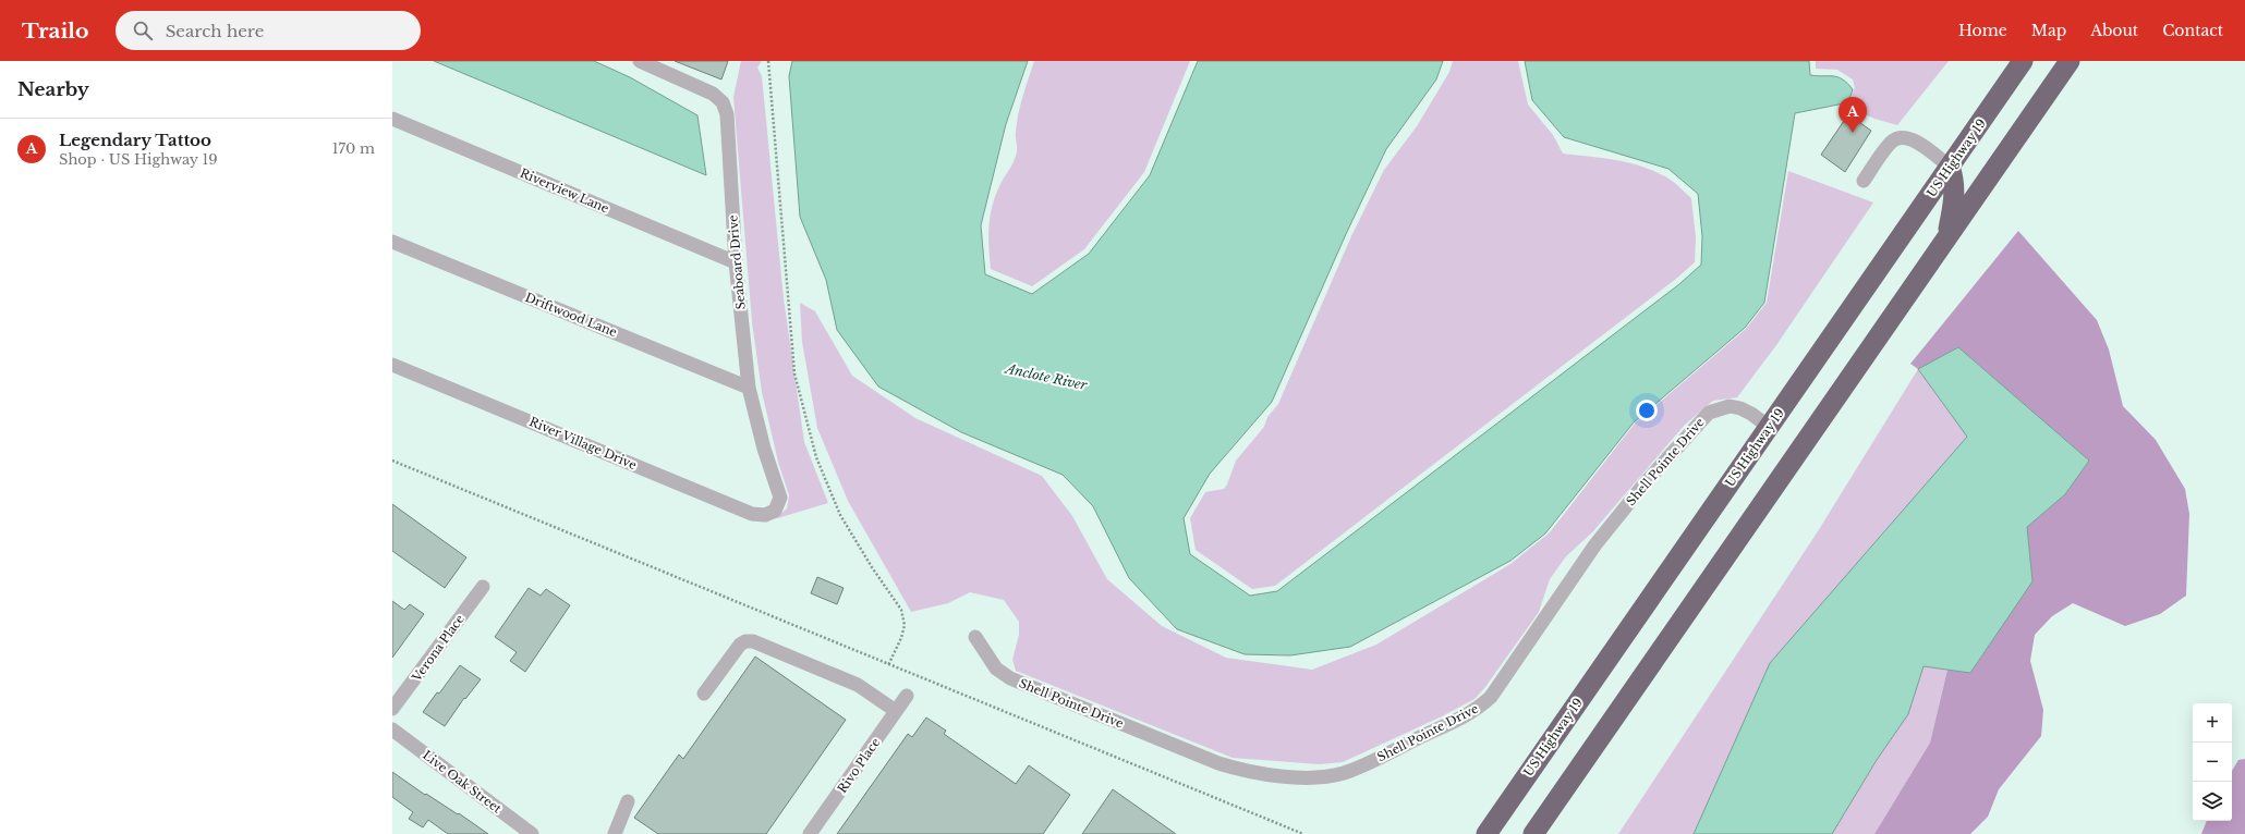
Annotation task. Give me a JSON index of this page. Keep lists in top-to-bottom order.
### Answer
{
  "streets": {
    "highway": ["US Highway 19"],
    "street": [
      "Riverview Lane",
      "Seaboard Drive",
      "Driftwood Lane",
      "River Village Drive",
      "Shell Pointe Drive",
      "Verona Place",
      "Rivo Place",
      "Live Oak Street"
    ]
  },
  "crossings": [
    ["US Highway 19", "Shell Pointe Drive"],
    ["Riverview Lane", "Seaboard Drive"],
    ["Seaboard Drive", "Driftwood Lane"],
    ["Seaboard Drive", "River Village Drive"]
  ],
  "water": ["Anclote River"],
  "page": {
    "header": "Trailo",
    "search": "Search here",
    "nav": [
      "Home",
      "Map",
      "About",
      "Contact"
    ],
    "heading": "Nearby",
    "pins": "A",
    "list": [
      {
        "mark": "A",
        "name": "Legendary Tattoo",
        "note": "Shop · US Highway 19",
        "value": "170 m"
      }
    ],
    "map_buttons": ["+", "−"]
  }
}
